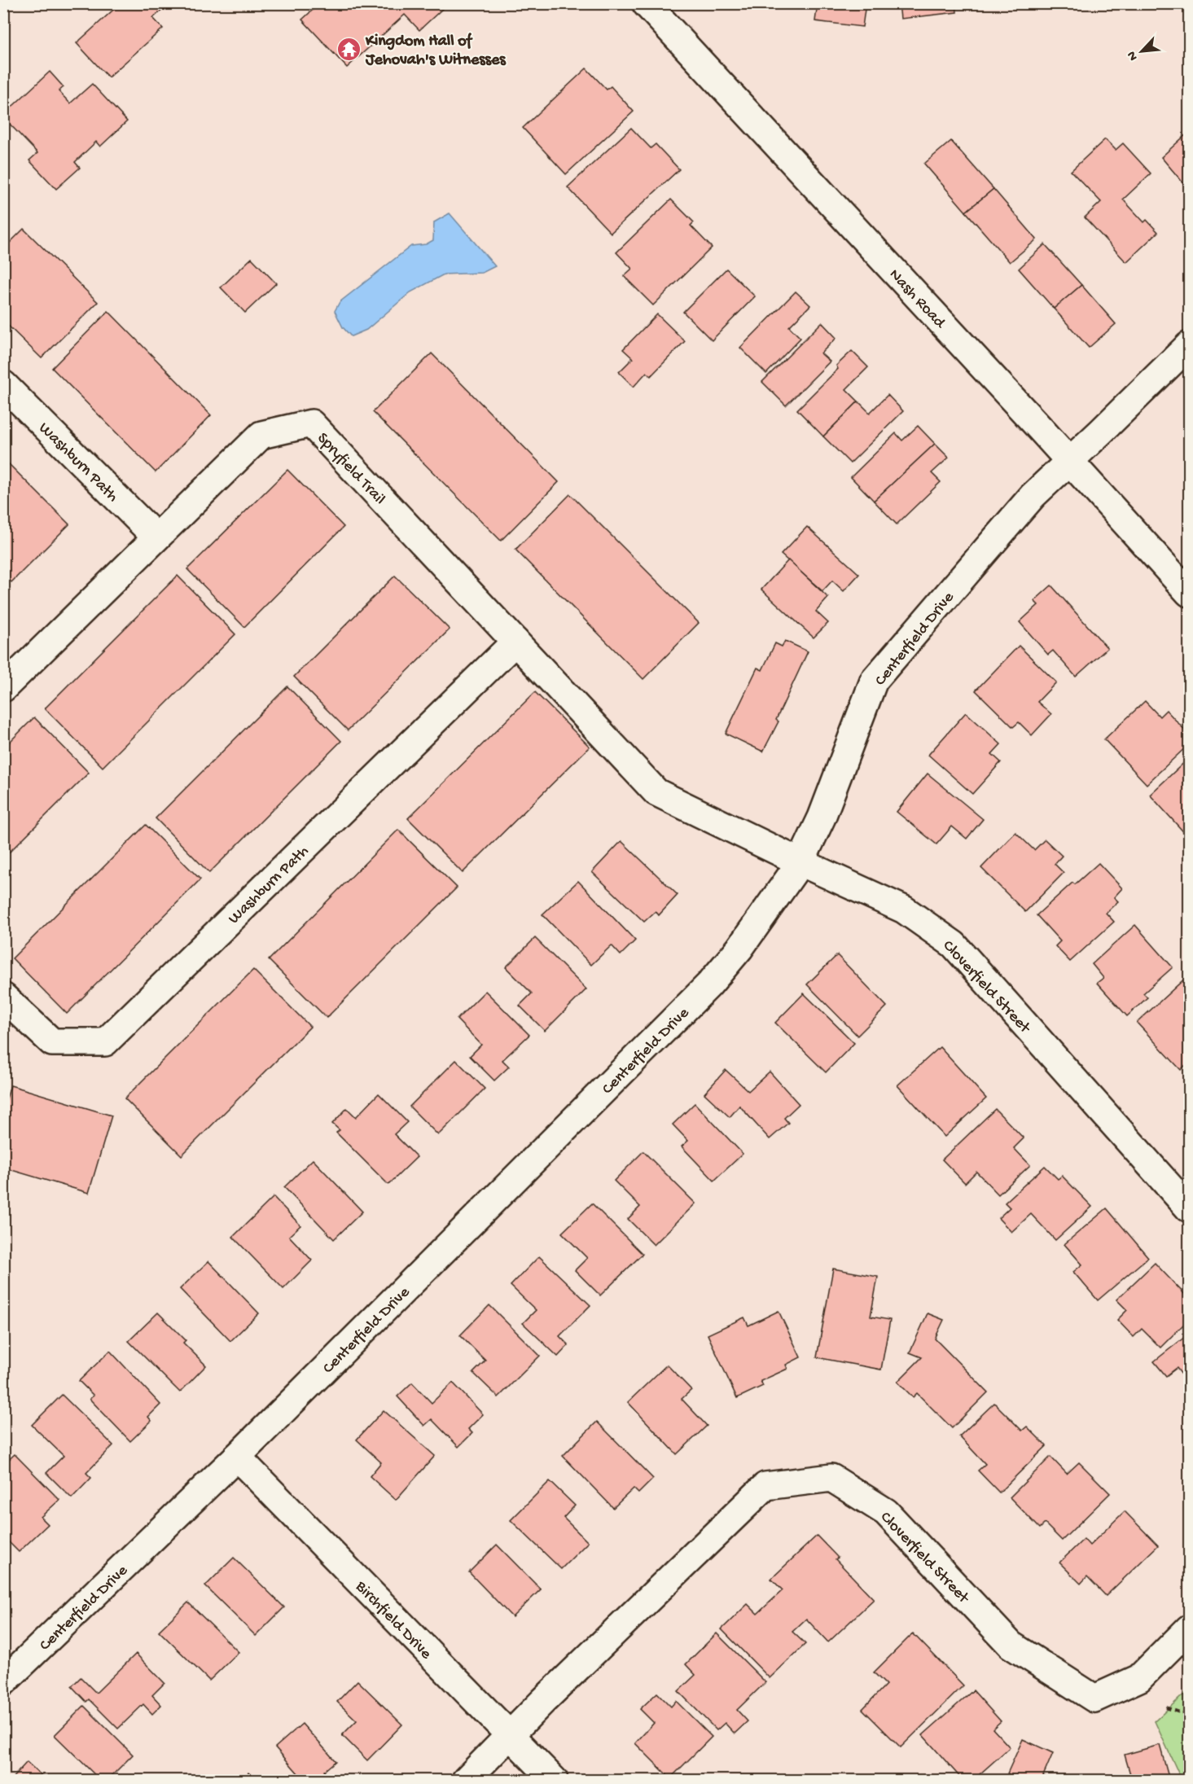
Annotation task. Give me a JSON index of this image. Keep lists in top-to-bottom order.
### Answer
{
  "streets": {
    "street": [
      "Nash Road",
      "Washburn Path",
      "Spryfield Trail",
      "Centerfield Drive",
      "Cloverfield Street",
      "Birchfield Drive"
    ]
  },
  "crossings": [
    ["Nash Road", "Centerfield Drive"],
    ["Washburn Path", "Spryfield Trail"],
    ["Spryfield Trail", "Cloverfield Street"],
    ["Centerfield Drive", "Cloverfield Street"],
    ["Centerfield Drive", "Birchfield Drive"],
    ["Cloverfield Street", "Birchfield Drive"]
  ],
  "places": {
    "temple": ["Kingdom Hall of Jehovah's Witnesses"]
  },
  "north": "bottom left"
}
